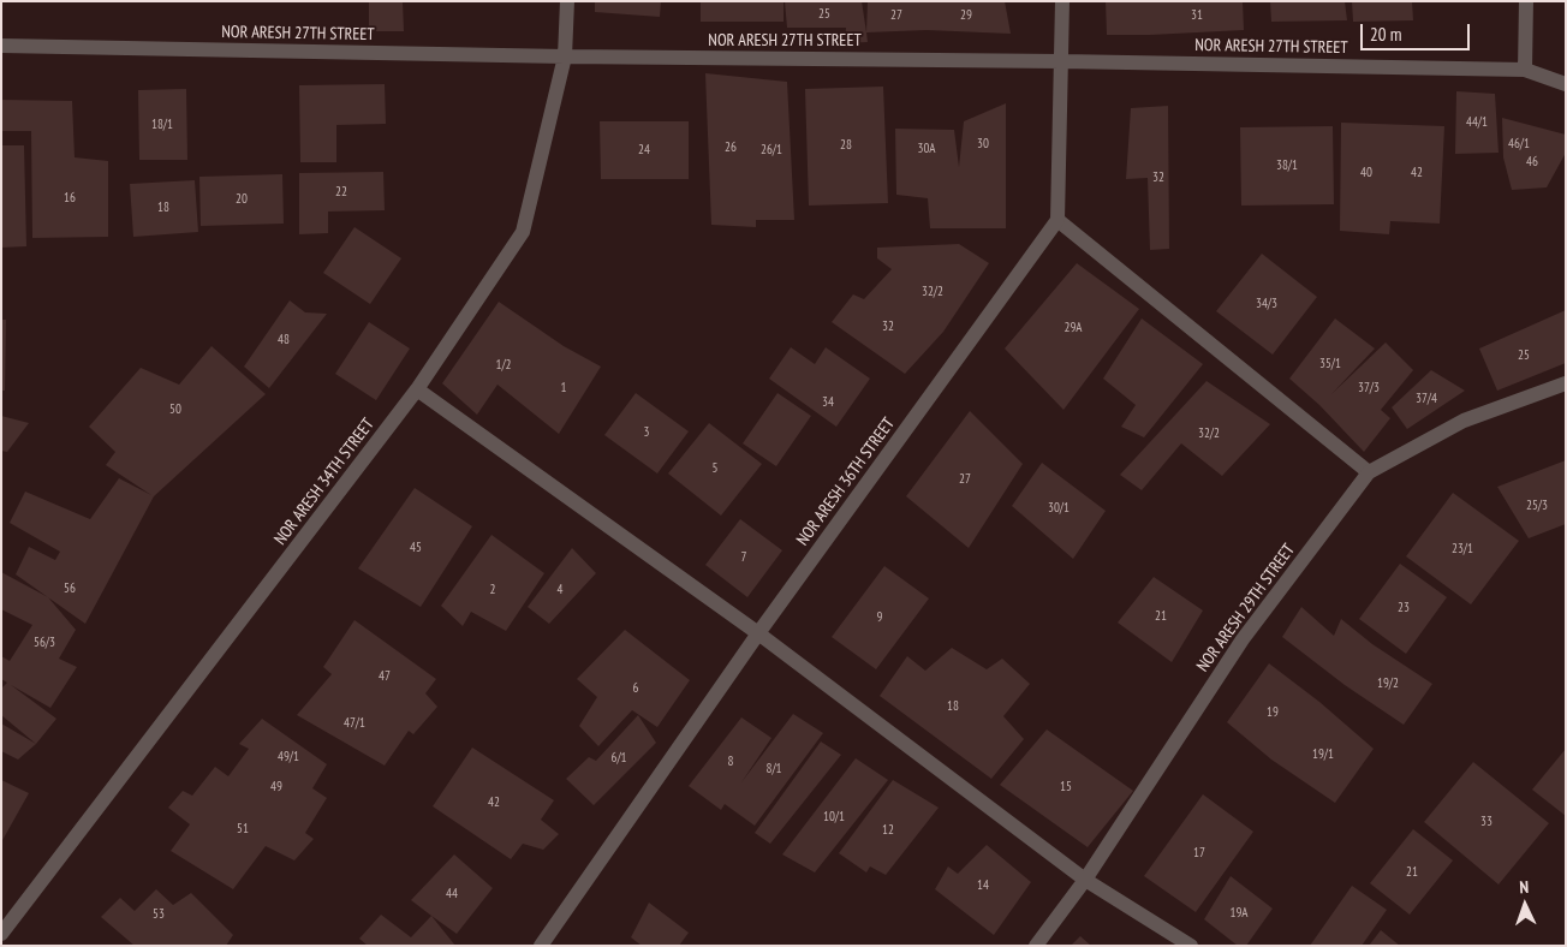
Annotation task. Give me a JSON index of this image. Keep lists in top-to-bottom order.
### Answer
{
  "streets": {
    "street": [
      "NOR ARESH 27TH STREET",
      "NOR ARESH 34TH STREET",
      "NOR ARESH 36TH STREET",
      "NOR ARESH 29TH STREET"
    ]
  },
  "crossings": [
    ["NOR ARESH 27TH STREET", "NOR ARESH 34TH STREET"]
  ],
  "house_numbers": [
    "25",
    "27",
    "29",
    "31",
    "44/1",
    "18/1",
    "30",
    "46/1",
    "28",
    "26",
    "30A",
    "24",
    "26/1",
    "46",
    "38/1",
    "40",
    "42",
    "32",
    "22",
    "16",
    "20",
    "18",
    "32/2",
    "34/3",
    "32",
    "29A",
    "48",
    "25",
    "35/1",
    "1/2",
    "1",
    "37/3",
    "37/4",
    "34",
    "50",
    "3",
    "32/2",
    "5",
    "27",
    "25/3",
    "30/1",
    "45",
    "23/1",
    "7",
    "56",
    "2",
    "4",
    "23",
    "21",
    "9",
    "56/3",
    "47",
    "19/2",
    "6",
    "18",
    "19",
    "47/1",
    "19/1",
    "49/1",
    "6/1",
    "8",
    "8/1",
    "49",
    "15",
    "42",
    "10/1",
    "33",
    "51",
    "12",
    "17",
    "21",
    "14",
    "44",
    "19A",
    "53"
  ],
  "scale_bar": "20 m",
  "north": "top"
}
